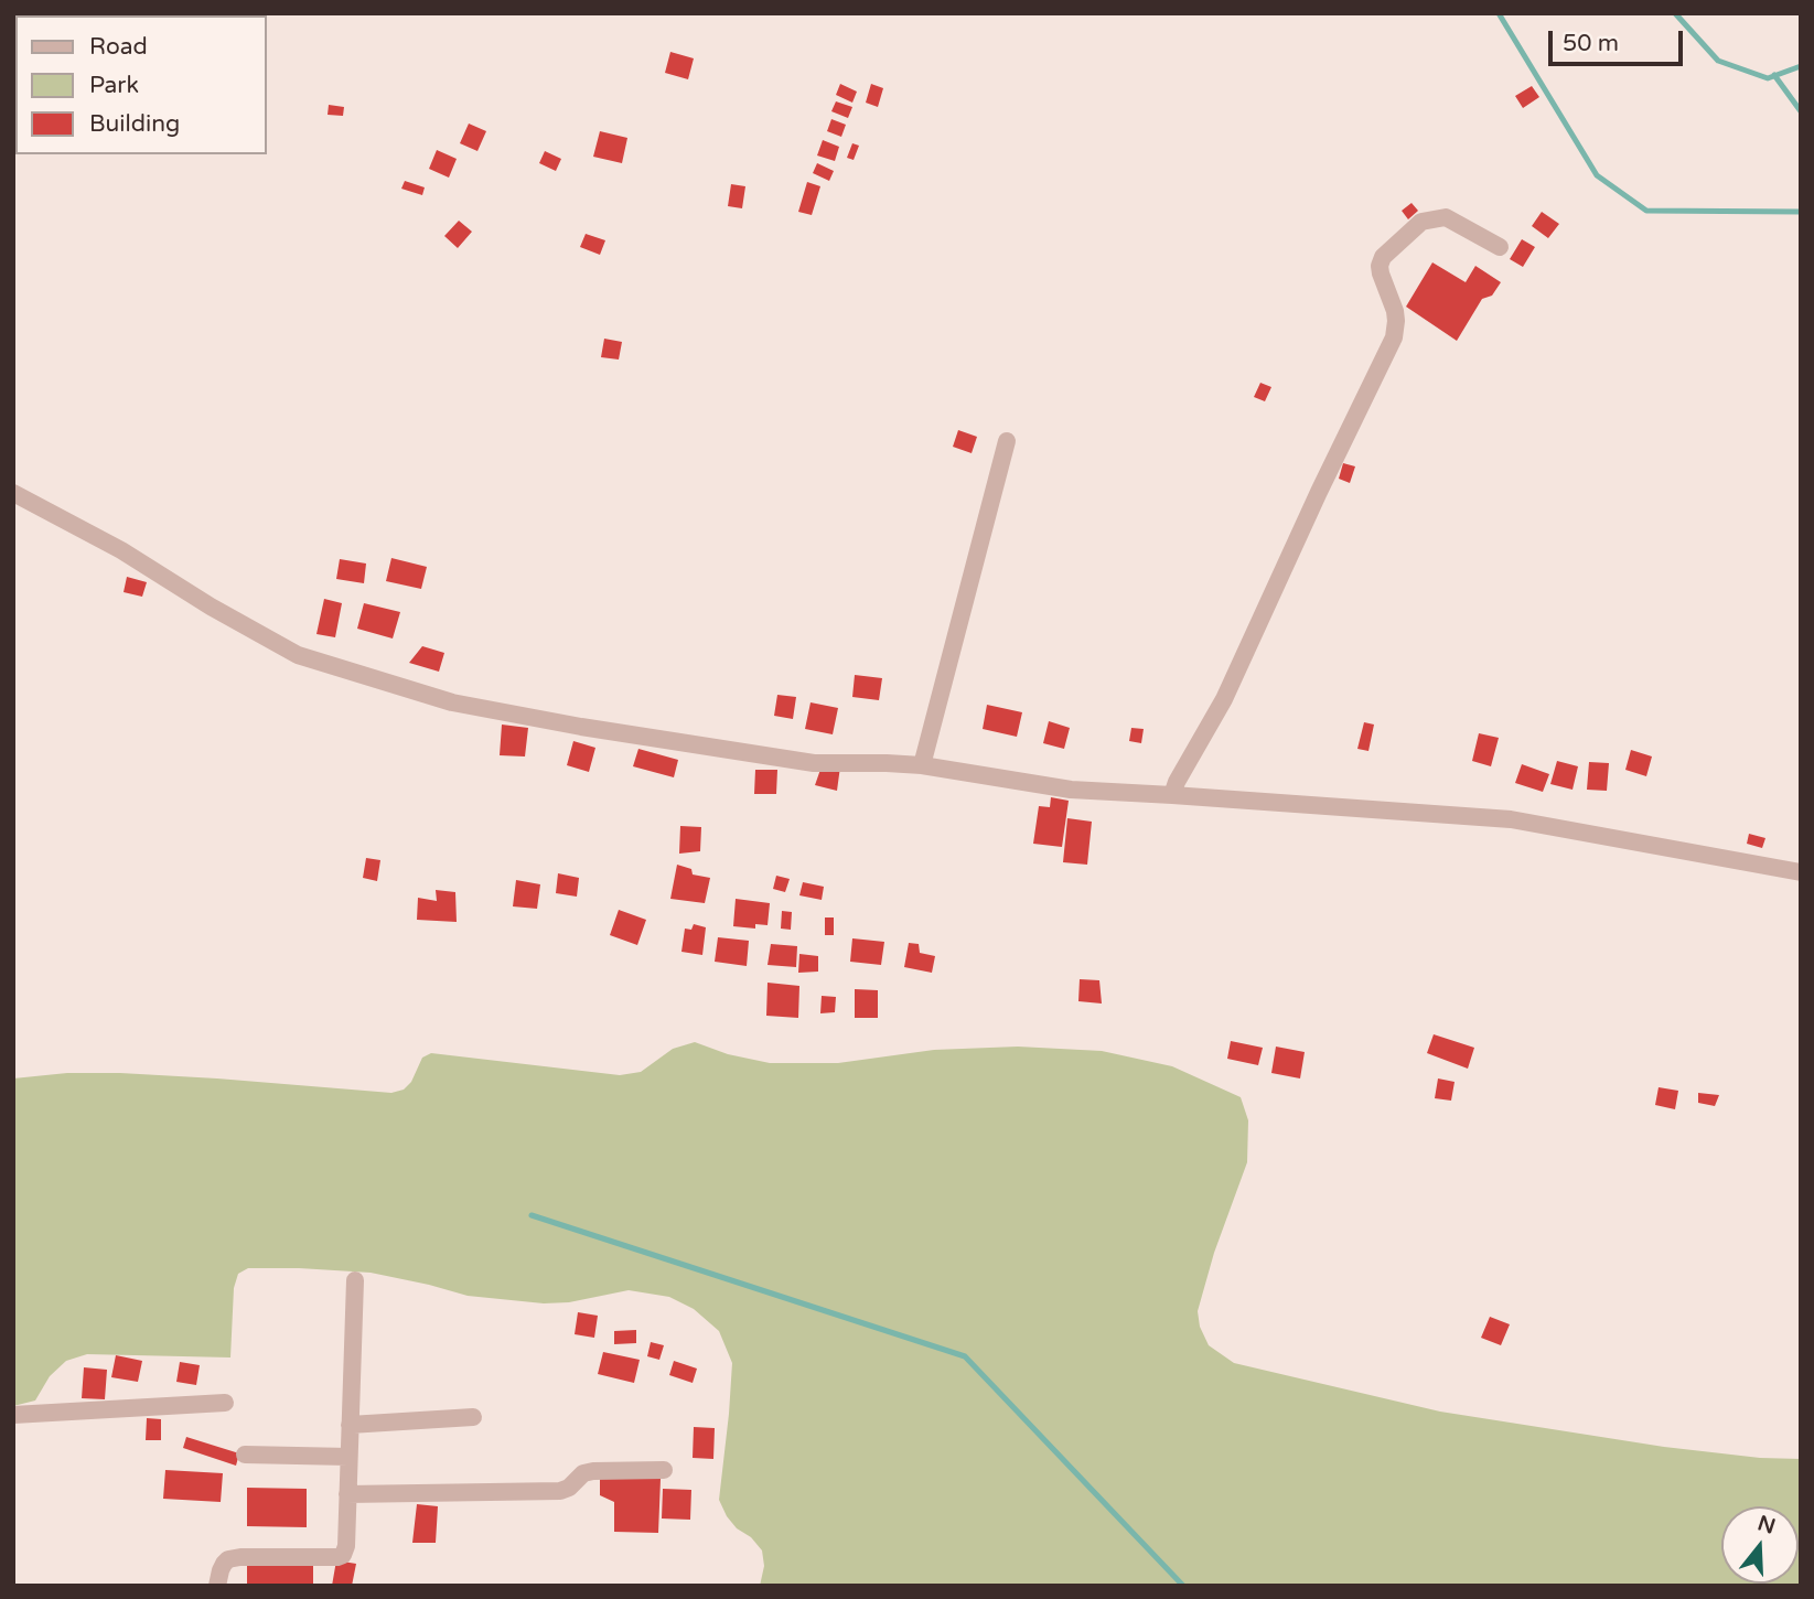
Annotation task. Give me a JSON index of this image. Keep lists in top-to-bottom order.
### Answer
{
  "legend": ["Road", "Park", "Building"],
  "scale_bar": "50 m",
  "north": "top"
}
